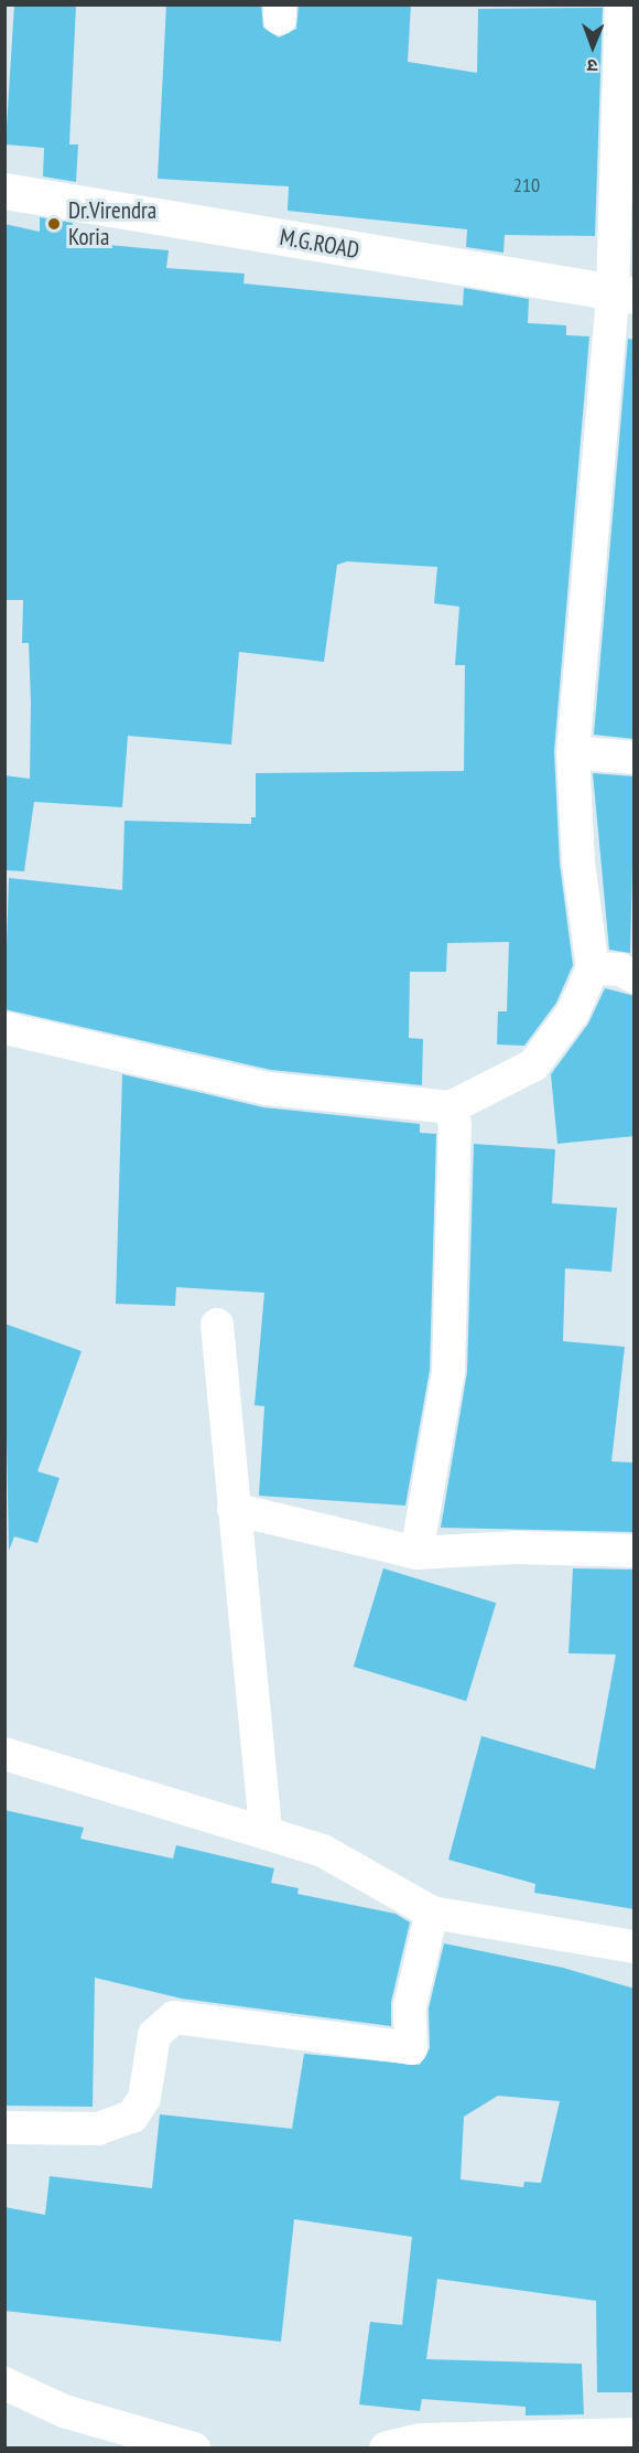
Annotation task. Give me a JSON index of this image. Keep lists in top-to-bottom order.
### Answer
{
  "streets": {
    "main road": ["M.G.ROAD"]
  },
  "places": ["Dr.Virendra Koria"],
  "house_numbers": ["210"],
  "north": "bottom"
}
